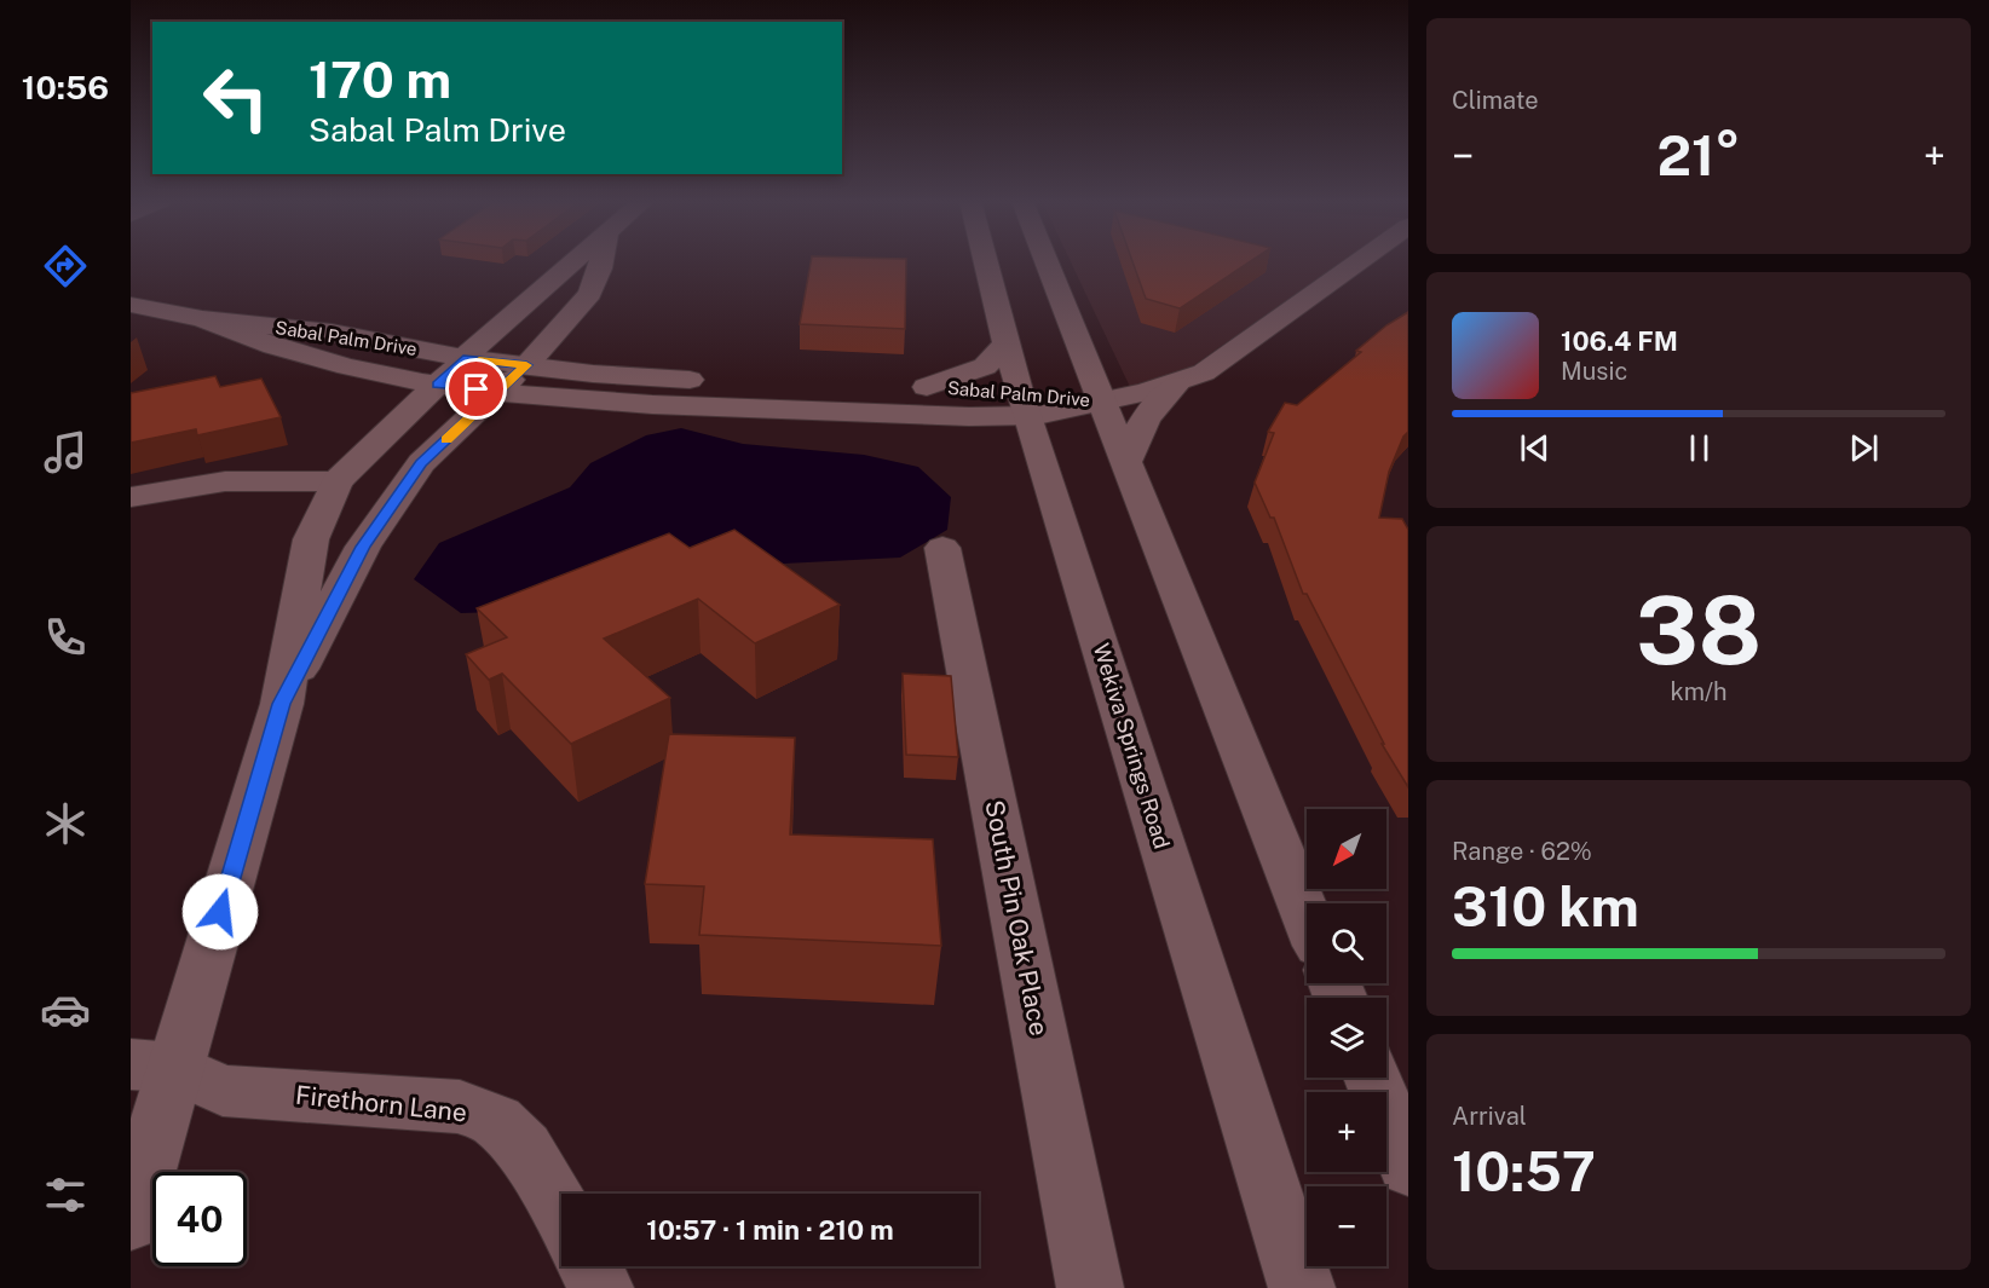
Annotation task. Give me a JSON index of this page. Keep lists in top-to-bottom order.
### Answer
{
  "streets": {
    "street": [
      "Sabal Palm Drive",
      "Wekiva Springs Road",
      "South Pin Oak Place",
      "Firethorn Lane"
    ]
  },
  "crossings": [
    ["Sabal Palm Drive", "Wekiva Springs Road"]
  ],
  "north": "bottom left",
  "page": {
    "tabs": "10:56",
    "tile": [
      "Climate",
      ["38", "km/h"],
      ["Range · 62%", "310 km"],
      ["Arrival", "10:57"]
    ],
    "turn": ["170 m", "Sabal Palm Drive"],
    "heat": ["−", "21°", "+"],
    "song": ["106.4 FM", "Music"],
    "map_buttons": ["+", "−"],
    "limit": "40",
    "trip": "10:57 · 1 min · 210 m"
  }
}
